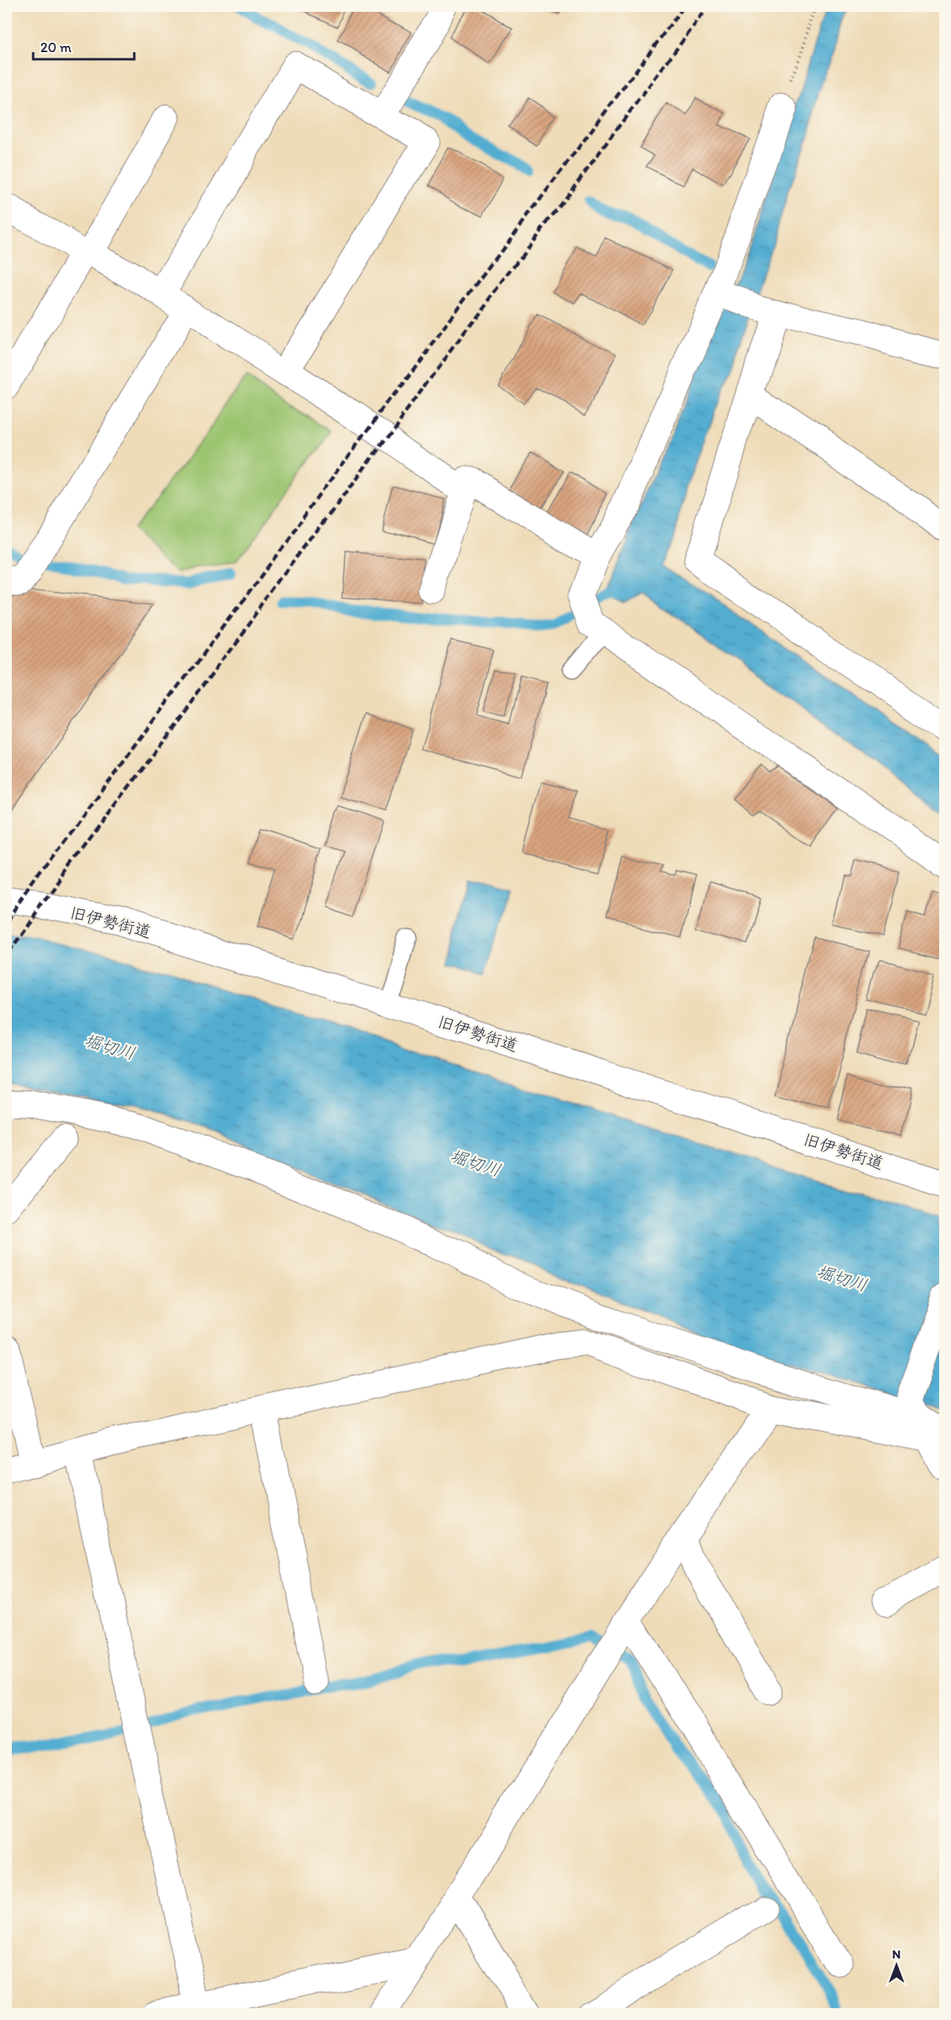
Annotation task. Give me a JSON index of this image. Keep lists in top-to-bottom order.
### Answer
{
  "streets": {
    "street": ["旧伊勢街道"]
  },
  "water": ["堀切川"],
  "scale_bar": "20 m",
  "north": "top"
}
